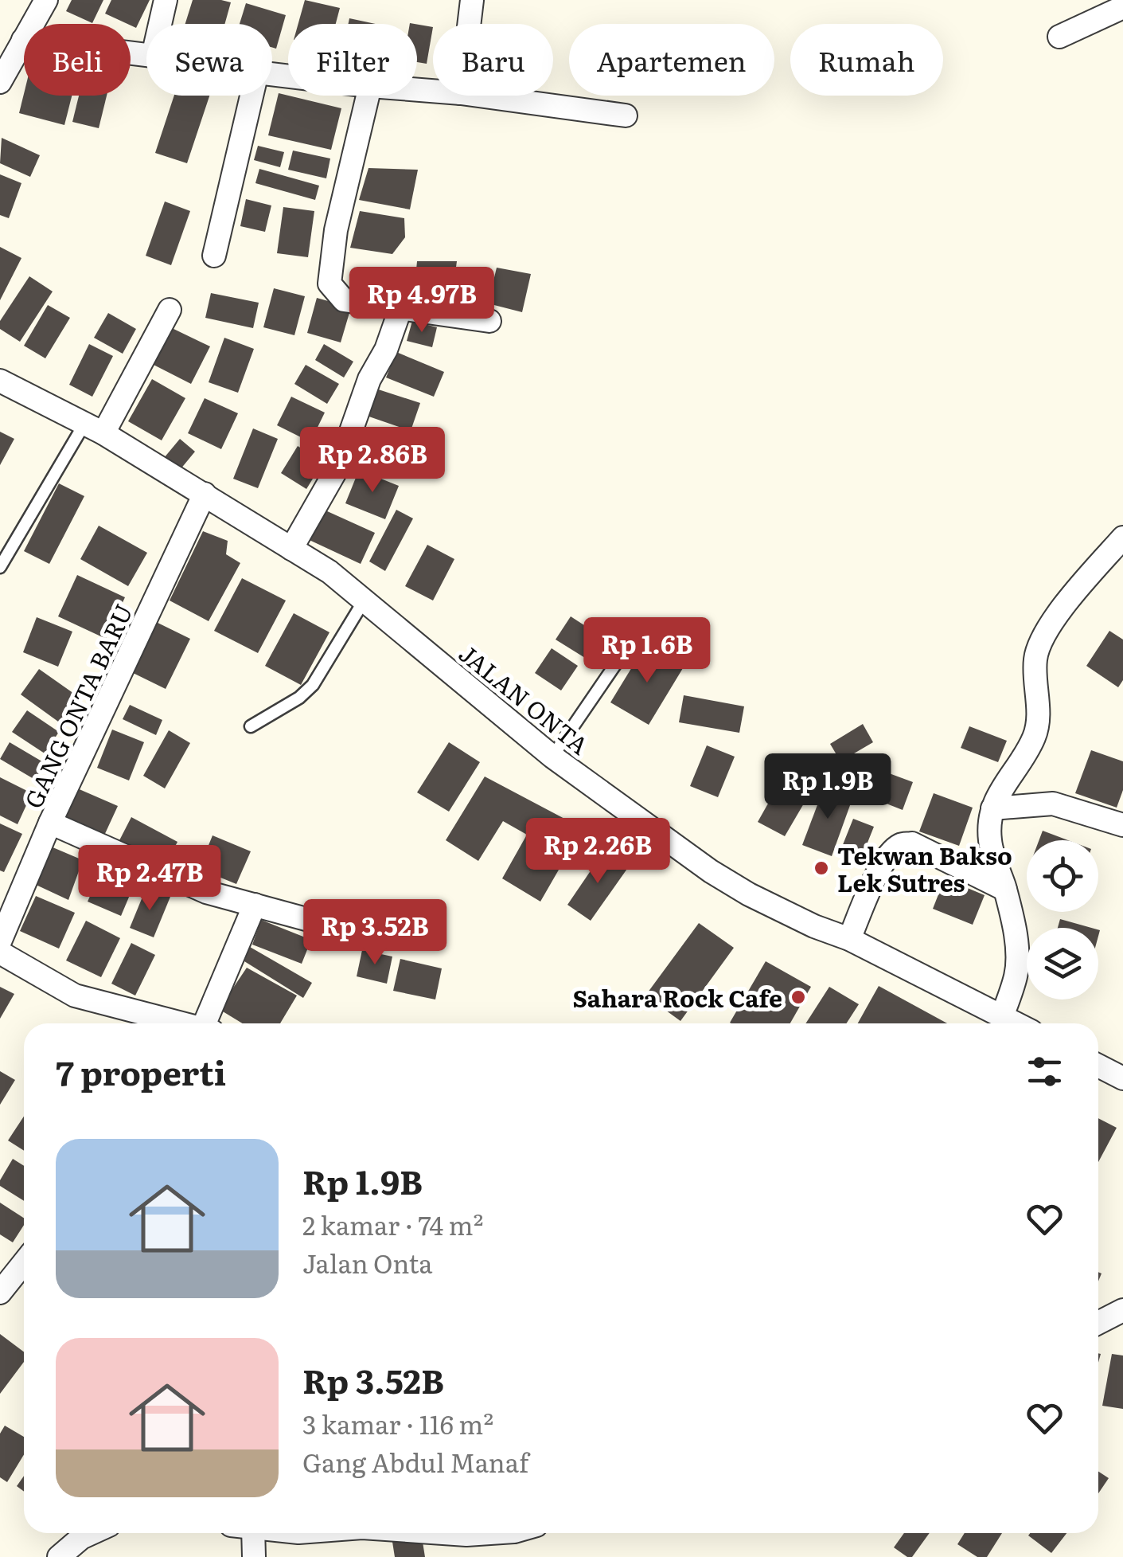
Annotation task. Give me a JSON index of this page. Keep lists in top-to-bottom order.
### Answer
{
  "streets": {
    "street": ["JALAN ONTA", "GANG ONTA BARU"]
  },
  "crossings": [
    ["JALAN ONTA", "GANG ONTA BARU"]
  ],
  "places": ["Tekwan Bakso Lek Sutres", "Sahara Rock Cafe"],
  "page": {
    "chip": [
      "Beli",
      "Sewa",
      "Filter",
      "Baru",
      "Apartemen",
      "Rumah"
    ],
    "price": [
      "Rp 4.97B",
      "Rp 2.86B",
      "Rp 1.6B",
      "Rp 1.9B",
      "Rp 2.26B",
      "Rp 2.47B",
      "Rp 3.52B"
    ],
    "heading": "7 properti",
    "list": [
      {
        "name": "Rp 1.9B",
        "note": "2 kamar · 74 m² · Jalan Onta"
      },
      {
        "name": "Rp 3.52B",
        "note": "3 kamar · 116 m² · Gang Abdul Manaf"
      }
    ]
  }
}
